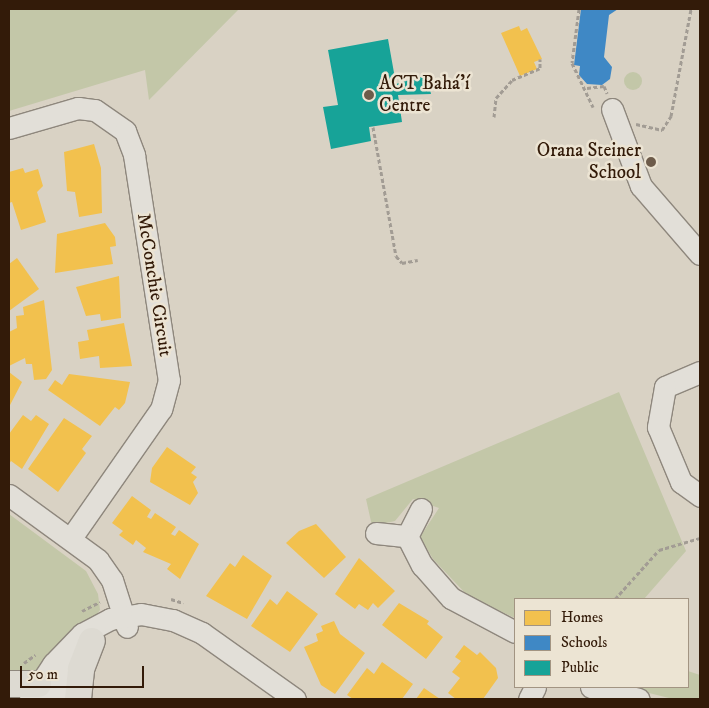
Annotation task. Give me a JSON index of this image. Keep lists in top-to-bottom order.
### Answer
{
  "streets": {
    "street": ["McConchie Circuit"]
  },
  "places": ["ACT Bahá’í Centre", "Orana Steiner School"],
  "legend": ["Homes", "Schools", "Public"],
  "scale_bar": "50 m"
}
